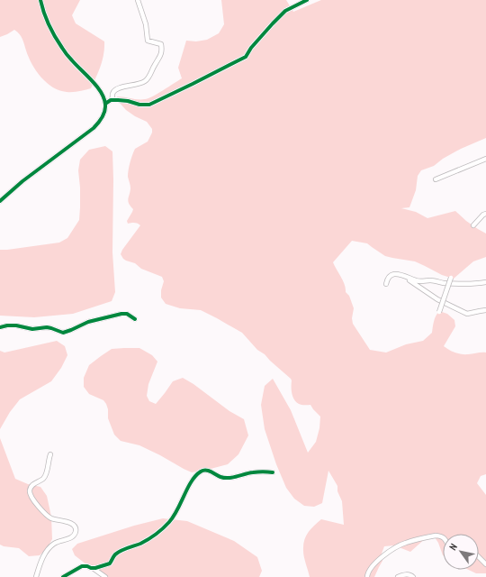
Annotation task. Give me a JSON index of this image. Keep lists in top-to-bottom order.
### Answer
{
  "north": "top left"
}
